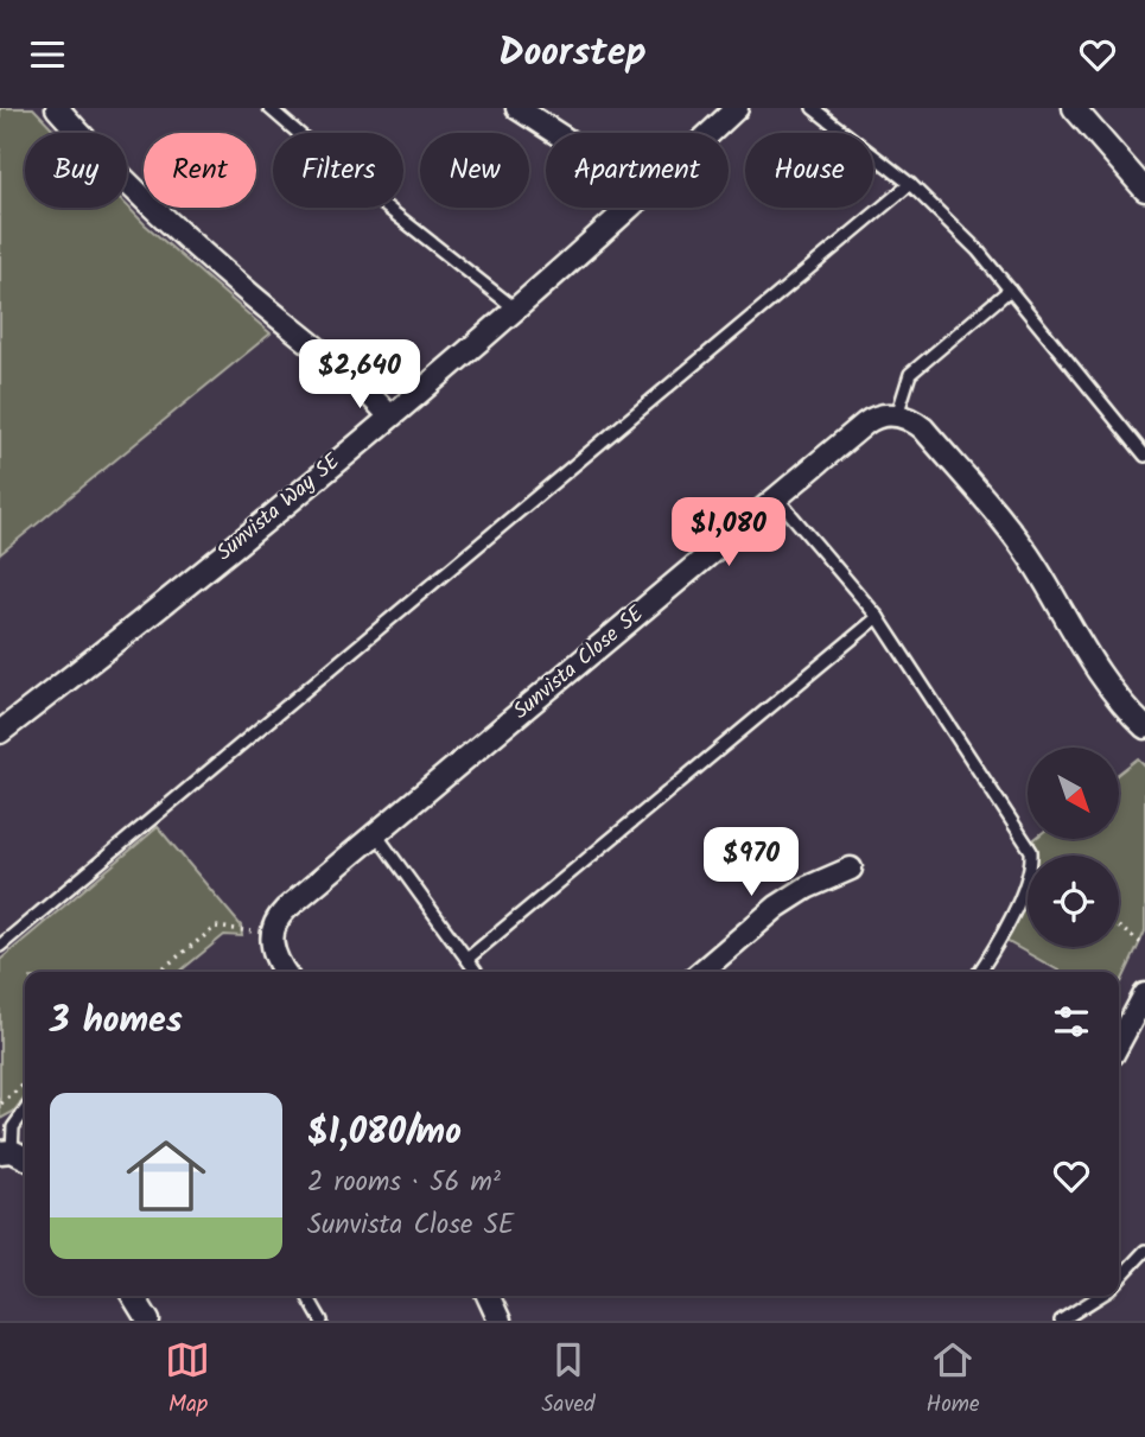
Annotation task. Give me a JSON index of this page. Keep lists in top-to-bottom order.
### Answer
{
  "streets": {
    "street": ["Sunvista Way SE", "Sunvista Close SE"]
  },
  "north": "bottom right",
  "page": {
    "header": "Doorstep",
    "chip": [
      "Buy",
      "Rent",
      "Filters",
      "New",
      "Apartment",
      "House"
    ],
    "price": ["$2,640", "$1,080", "$970"],
    "heading": "3 homes",
    "list": [
      {
        "name": "$1,080/mo",
        "note": "2 rooms · 56 m² · Sunvista Close SE"
      }
    ],
    "tabs": ["Map", "Saved", "Home"]
  }
}
